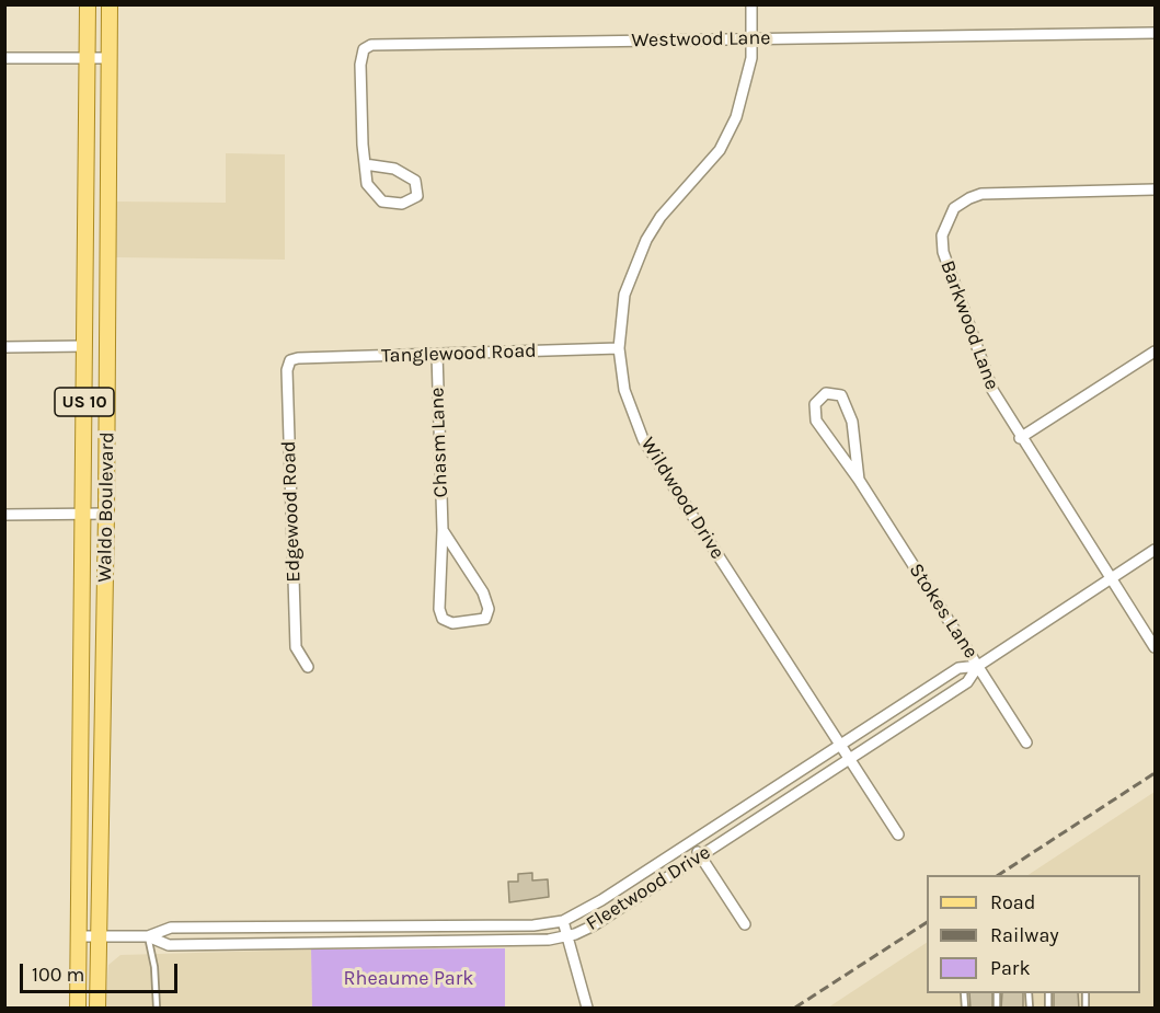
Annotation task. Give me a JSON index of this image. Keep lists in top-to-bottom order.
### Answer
{
  "streets": {
    "main road": ["US 10", "Waldo Boulevard"],
    "street": [
      "Westwood Lane",
      "Barkwood Lane",
      "Tanglewood Road",
      "Chasm Lane",
      "Wildwood Drive",
      "Edgewood Road",
      "Stokes Lane",
      "Fleetwood Drive"
    ]
  },
  "crossings": [
    ["Westwood Lane", "Wildwood Drive"],
    ["Barkwood Lane", "Fleetwood Drive"],
    ["Tanglewood Road", "Chasm Lane"],
    ["Tanglewood Road", "Wildwood Drive"],
    ["Tanglewood Road", "Edgewood Road"],
    ["Wildwood Drive", "Fleetwood Drive"],
    ["Waldo Boulevard", "Fleetwood Drive"],
    ["Stokes Lane", "Fleetwood Drive"]
  ],
  "parks": ["Rheaume Park"],
  "legend": ["Road", "Railway", "Park"],
  "scale_bar": "100 m"
}
